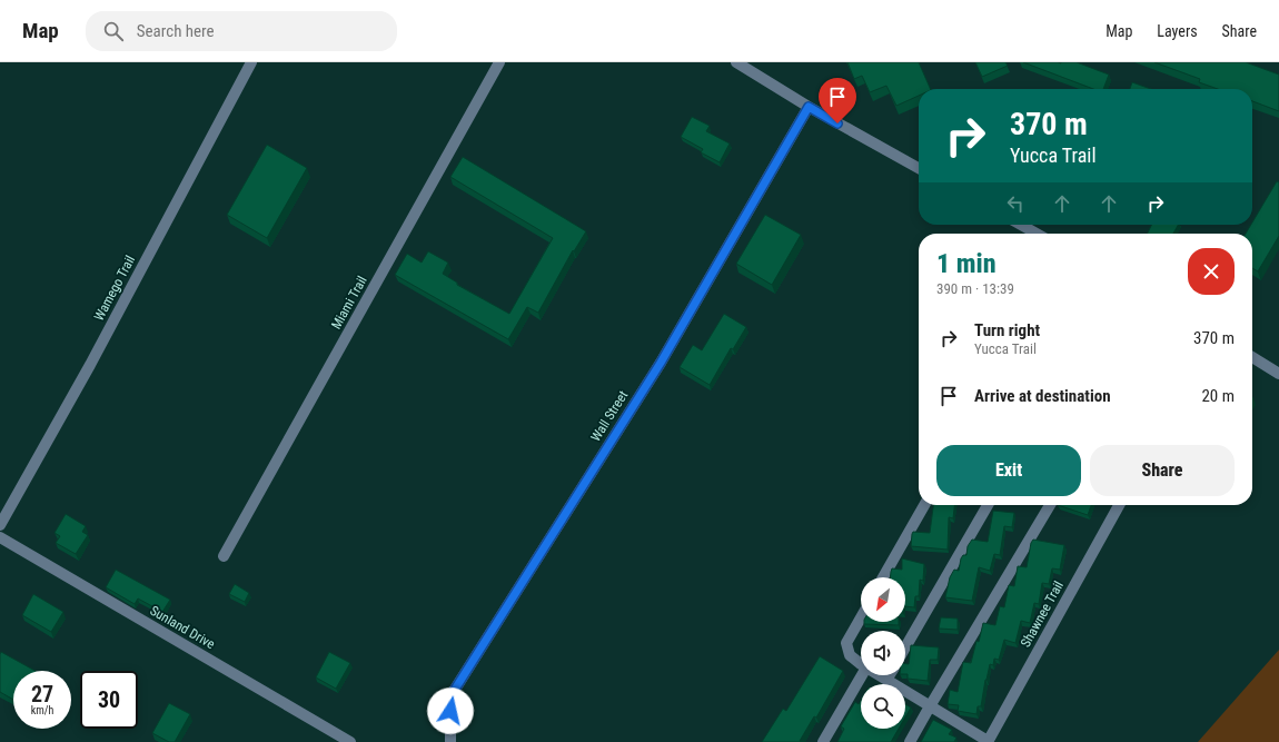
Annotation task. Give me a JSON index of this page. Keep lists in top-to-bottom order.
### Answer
{
  "streets": {
    "street": [
      "Wamego Trail",
      "Miami Trail",
      "Wall Street",
      "Shawnee Trail",
      "Sunland Drive"
    ]
  },
  "north": "bottom left",
  "page": {
    "header": "Map",
    "search": "Search here",
    "nav": ["Map", "Layers", "Share"],
    "turn": ["370 m", "Yucca Trail"],
    "heading": ["1 min", "390 m · 13:39"],
    "list": [
      {
        "name": "Turn right",
        "note": "Yucca Trail",
        "value": "370 m"
      },
      {
        "name": "Arrive at destination",
        "value": "20 m"
      }
    ],
    "buttons": ["Exit", "Share"],
    "speed": "27 km/h",
    "limit": "30"
  }
}
